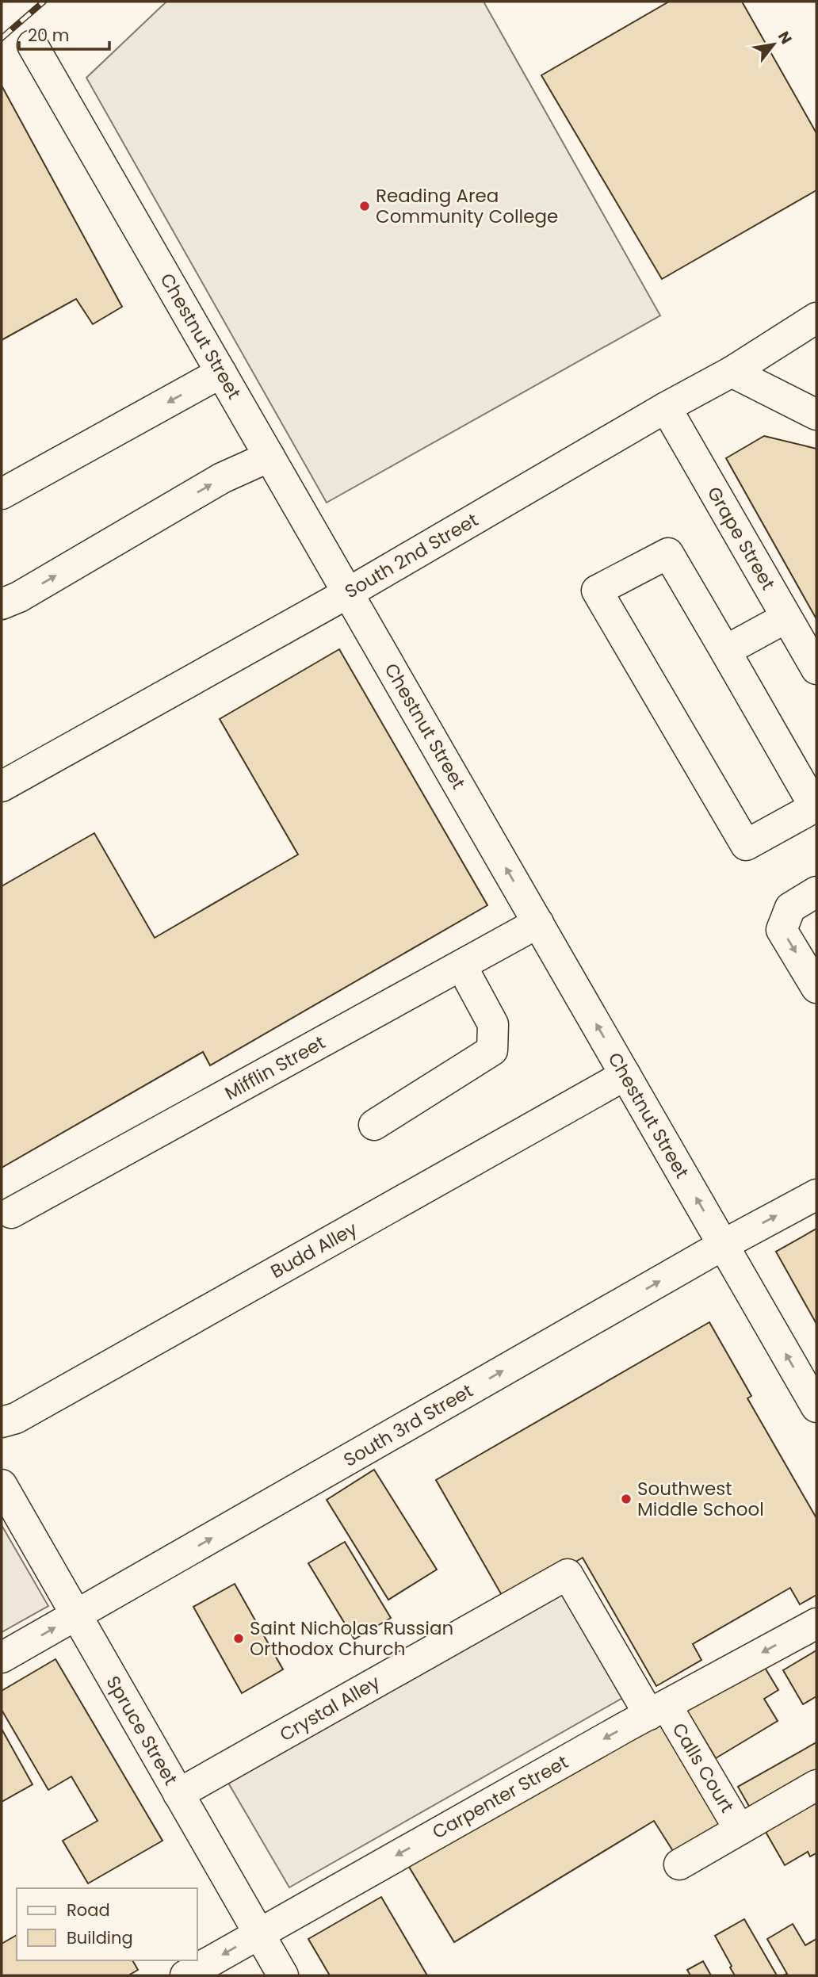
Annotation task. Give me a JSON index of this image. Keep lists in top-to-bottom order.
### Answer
{
  "streets": {
    "street": [
      "Chestnut Street",
      "Grape Street",
      "South 2nd Street",
      "Mifflin Street",
      "Budd Alley",
      "South 3rd Street",
      "Crystal Alley",
      "Spruce Street",
      "Calls Court",
      "Carpenter Street"
    ]
  },
  "crossings": [
    ["Chestnut Street", "South 2nd Street"],
    ["Chestnut Street", "Mifflin Street"],
    ["Chestnut Street", "Budd Alley"],
    ["Chestnut Street", "South 3rd Street"],
    ["Grape Street", "South 2nd Street"],
    ["South 3rd Street", "Spruce Street"],
    ["Crystal Alley", "Spruce Street"],
    ["Crystal Alley", "Calls Court"],
    ["Spruce Street", "Carpenter Street"],
    ["Calls Court", "Carpenter Street"]
  ],
  "one_way": ["Chestnut Street", "South 3rd Street", "Carpenter Street"],
  "places": ["Reading Area Community College", "Southwest Middle School", "Saint Nicholas Russian Orthodox Church"],
  "legend": ["Road", "Building"],
  "scale_bar": "20 m",
  "north": "top right"
}
